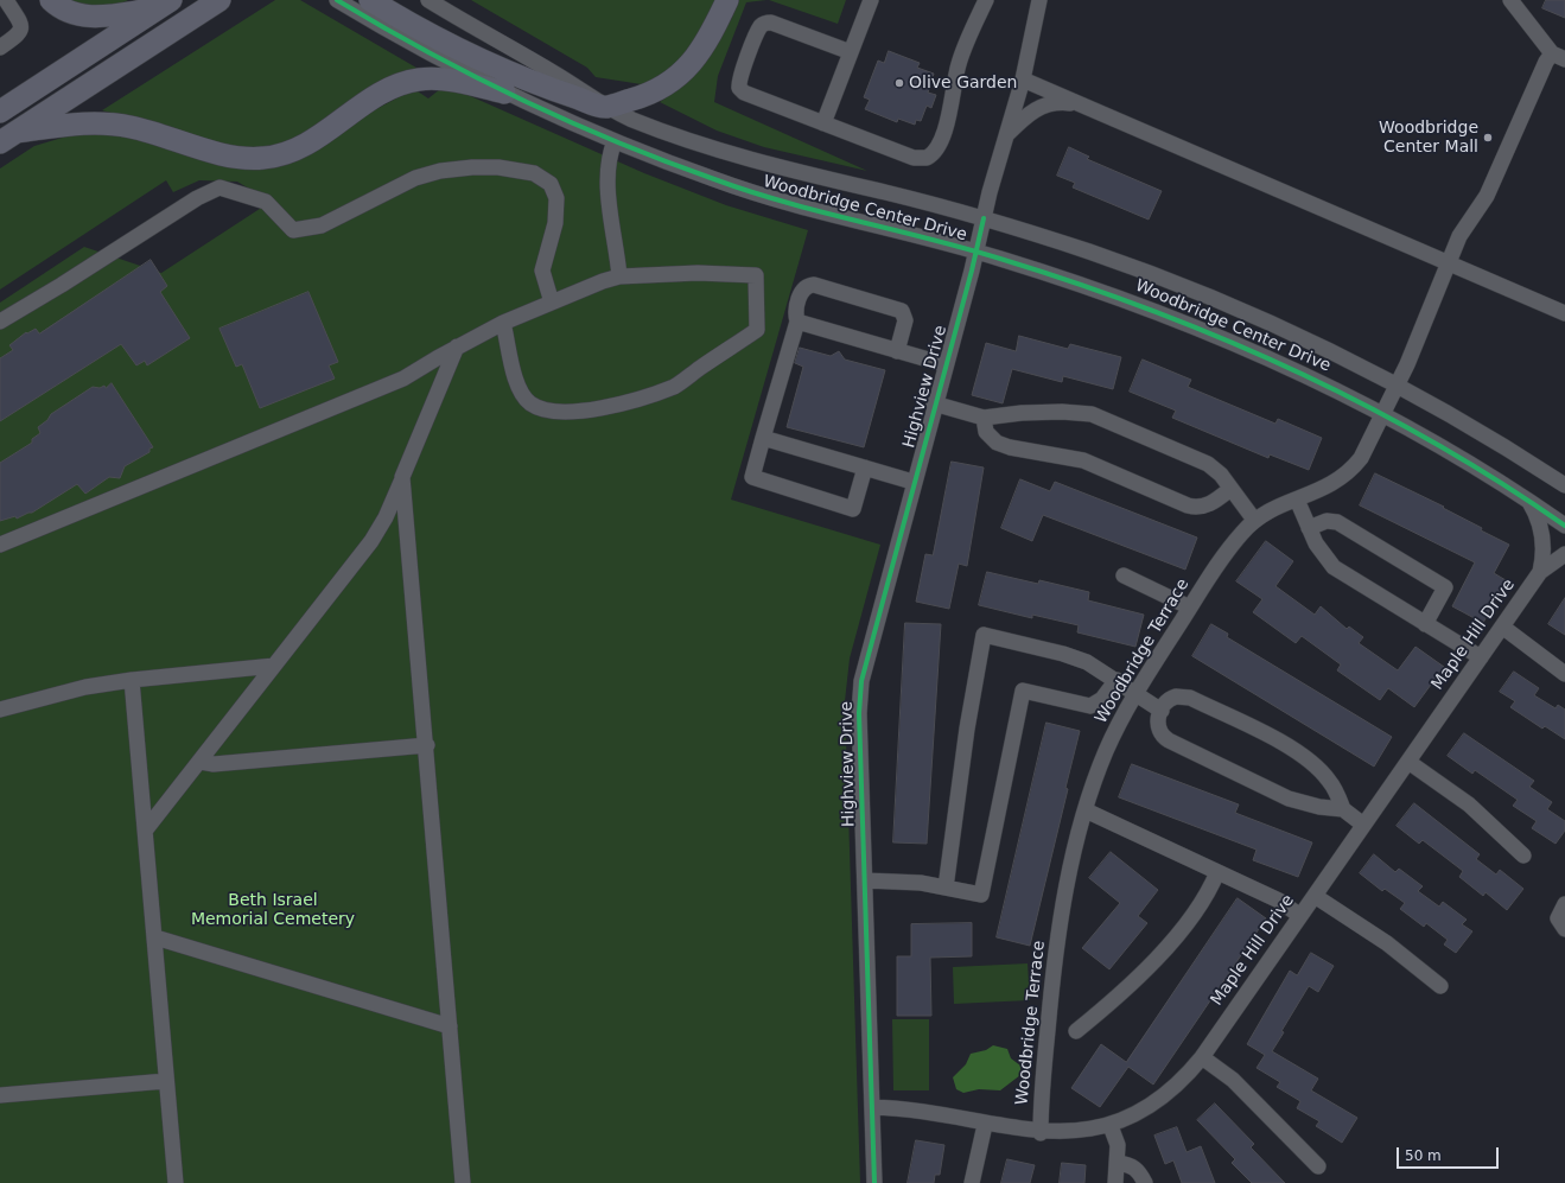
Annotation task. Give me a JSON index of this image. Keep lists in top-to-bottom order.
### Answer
{
  "streets": {
    "street": [
      "Woodbridge Center Drive",
      "Highview Drive",
      "Maple Hill Drive",
      "Woodbridge Terrace"
    ]
  },
  "crossings": [
    ["Woodbridge Center Drive", "Highview Drive"],
    ["Woodbridge Center Drive", "Maple Hill Drive"],
    ["Woodbridge Center Drive", "Woodbridge Terrace"],
    ["Highview Drive", "Maple Hill Drive"],
    ["Maple Hill Drive", "Woodbridge Terrace"]
  ],
  "parks": ["Beth Israel Memorial Cemetery"],
  "places": ["Olive Garden", "Woodbridge Center Mall"],
  "scale_bar": "50 m"
}
